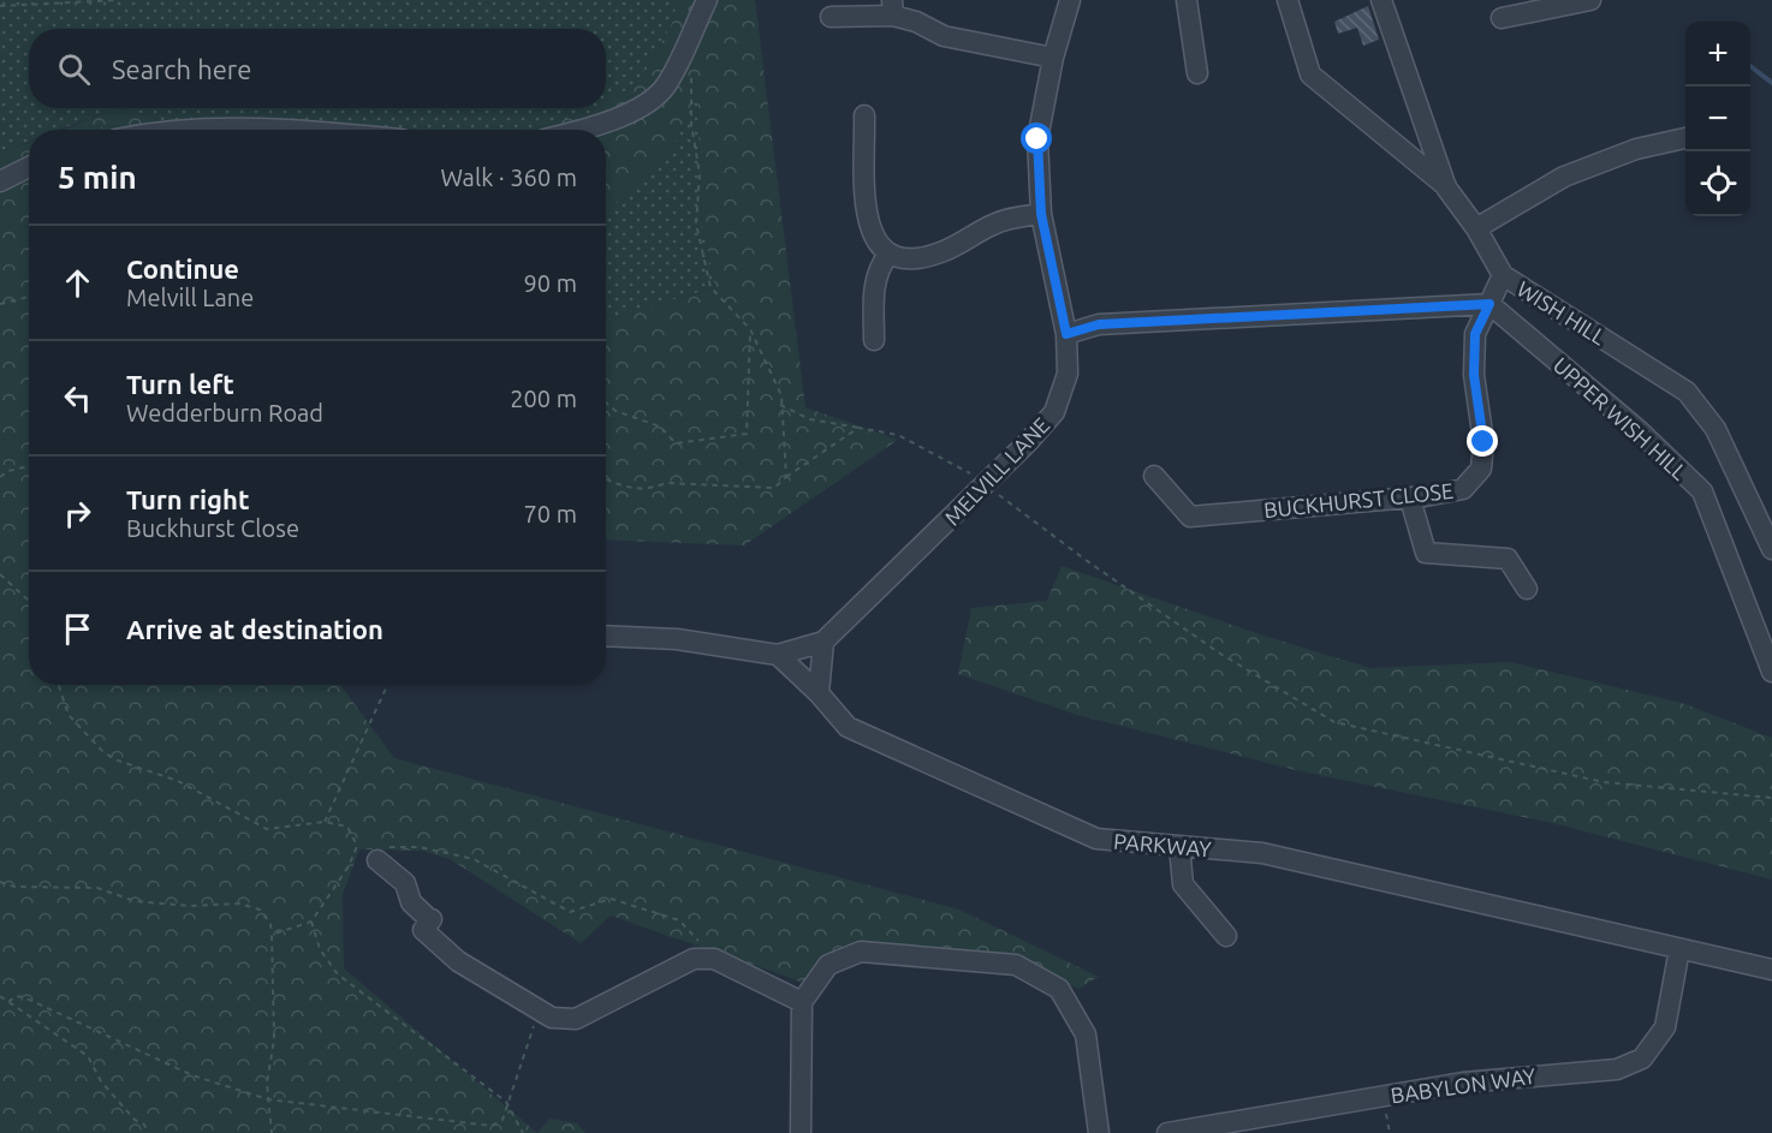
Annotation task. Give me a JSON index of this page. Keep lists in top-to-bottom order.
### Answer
{
  "streets": {
    "street": [
      "WISH HILL",
      "UPPER WISH HILL",
      "MELVILL LANE",
      "BUCKHURST CLOSE",
      "PARKWAY",
      "BABYLON WAY"
    ]
  },
  "crossings": [
    ["WISH HILL", "BUCKHURST CLOSE"],
    ["UPPER WISH HILL", "BUCKHURST CLOSE"],
    ["PARKWAY", "BABYLON WAY"]
  ],
  "page": {
    "map_buttons": ["+", "−"],
    "search": "Search here",
    "heading": ["5 min", "Walk · 360 m"],
    "list": [
      ["Continue", "Melvill Lane", "90 m"],
      ["Turn left", "Wedderburn Road", "200 m"],
      ["Turn right", "Buckhurst Close", "70 m"],
      "Arrive at destination"
    ]
  }
}
